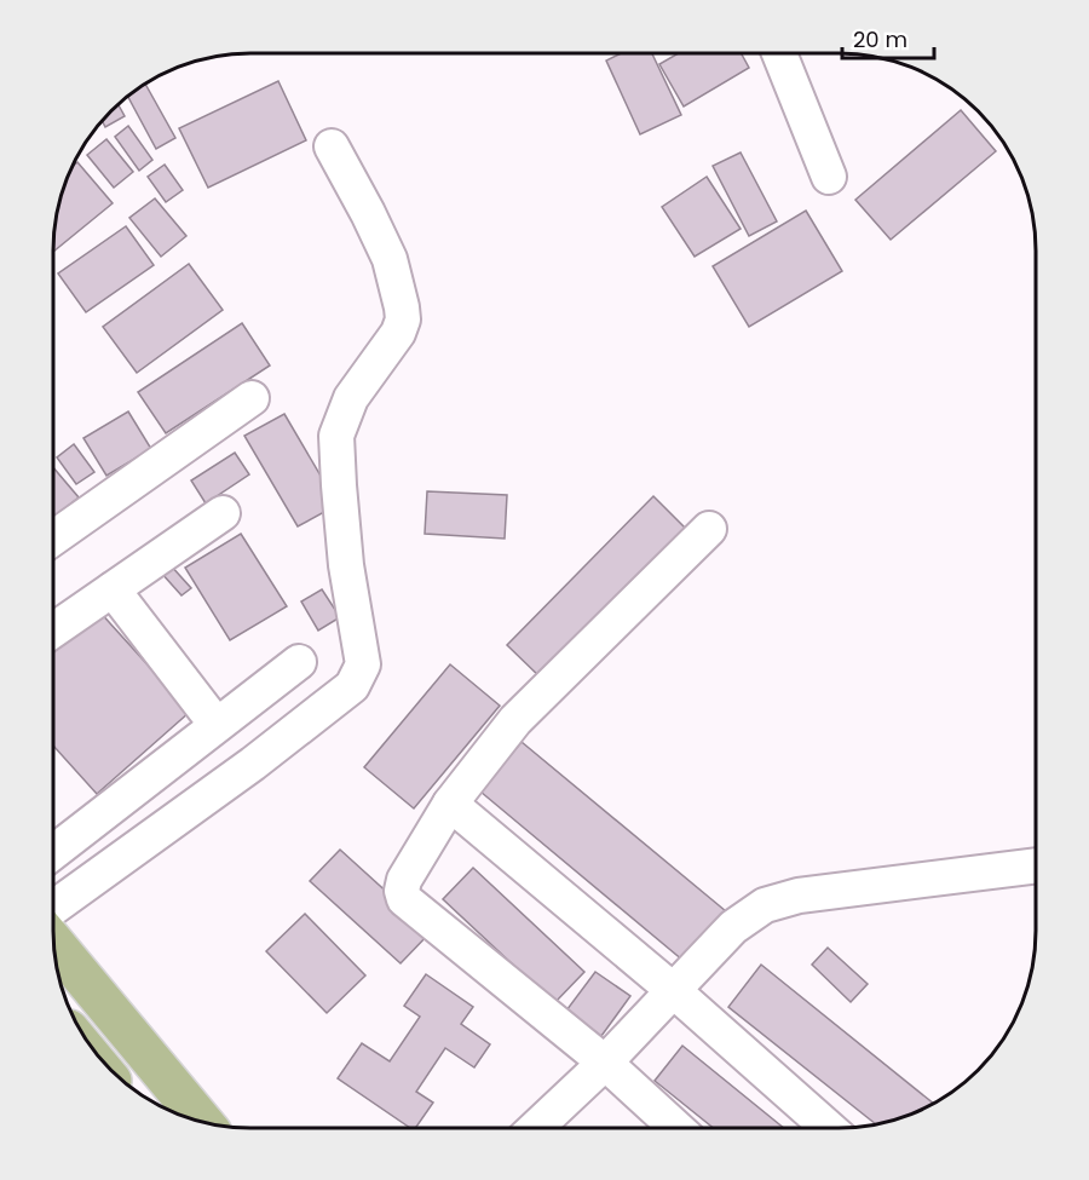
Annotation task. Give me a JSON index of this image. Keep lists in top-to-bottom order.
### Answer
{
  "scale_bar": "20 m"
}
